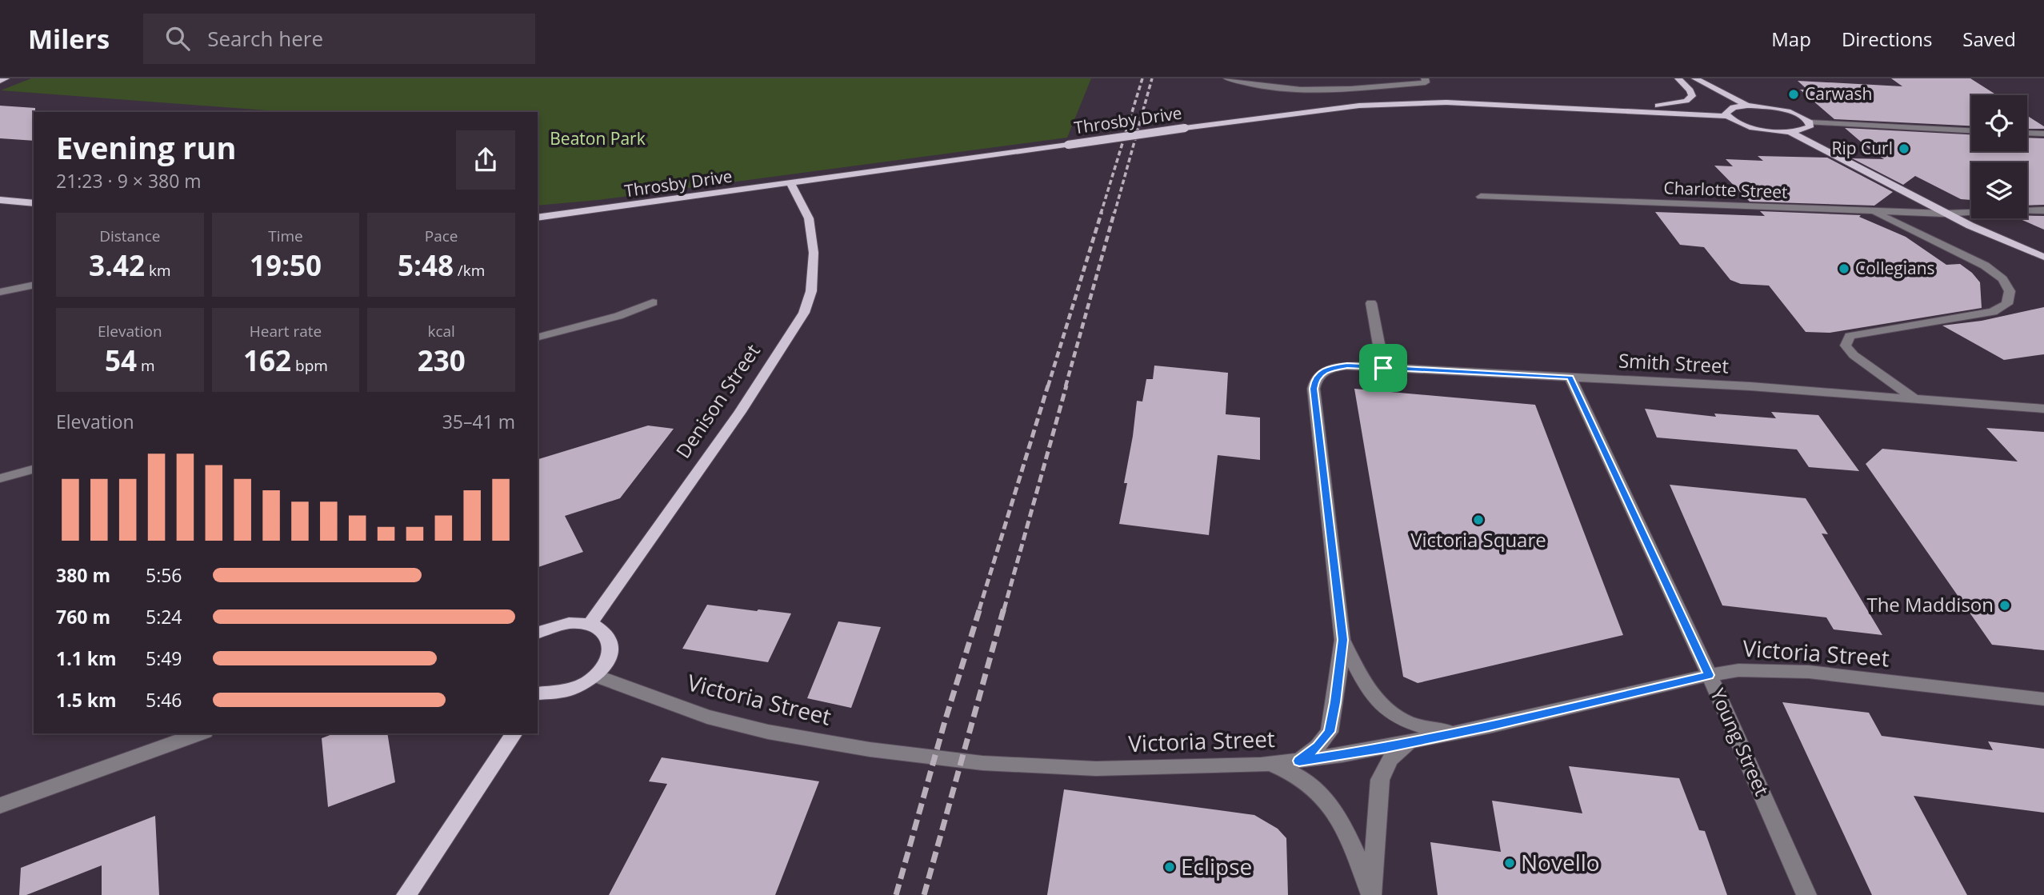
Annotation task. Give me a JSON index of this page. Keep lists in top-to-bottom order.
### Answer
{
  "streets": {
    "main road": ["Throsby Drive", "Denison Street"],
    "street": [
      "Charlotte Street",
      "Smith Street",
      "Victoria Street",
      "Young Street"
    ]
  },
  "crossings": [
    ["Throsby Drive", "Denison Street"],
    ["Smith Street", "Young Street"],
    ["Victoria Street", "Young Street"]
  ],
  "parks": ["Beaton Park"],
  "places": [
    "Carwash",
    "Rip Curl",
    "Collegians",
    "Victoria Square",
    "The Maddison",
    "Novello",
    "Eclipse"
  ],
  "page": {
    "header": "Milers",
    "search": "Search here",
    "nav": ["Map", "Directions", "Saved"],
    "heading": ["Evening run", "21:23 · 9 × 380 m"],
    "stats": [
      ["Distance", "3.42 km"],
      ["Time", "19:50"],
      ["Pace", "5:48 /km"],
      ["Elevation", "54 m"],
      ["Heart rate", "162 bpm"],
      ["kcal", "230"]
    ],
    "chart": ["Elevation", "35–41 m"],
    "list": [
      {
        "name": "380 m",
        "note": "5:56"
      },
      {
        "name": "760 m",
        "note": "5:24"
      },
      {
        "name": "1.1 km",
        "note": "5:49"
      },
      {
        "name": "1.5 km",
        "note": "5:46"
      }
    ]
  }
}
